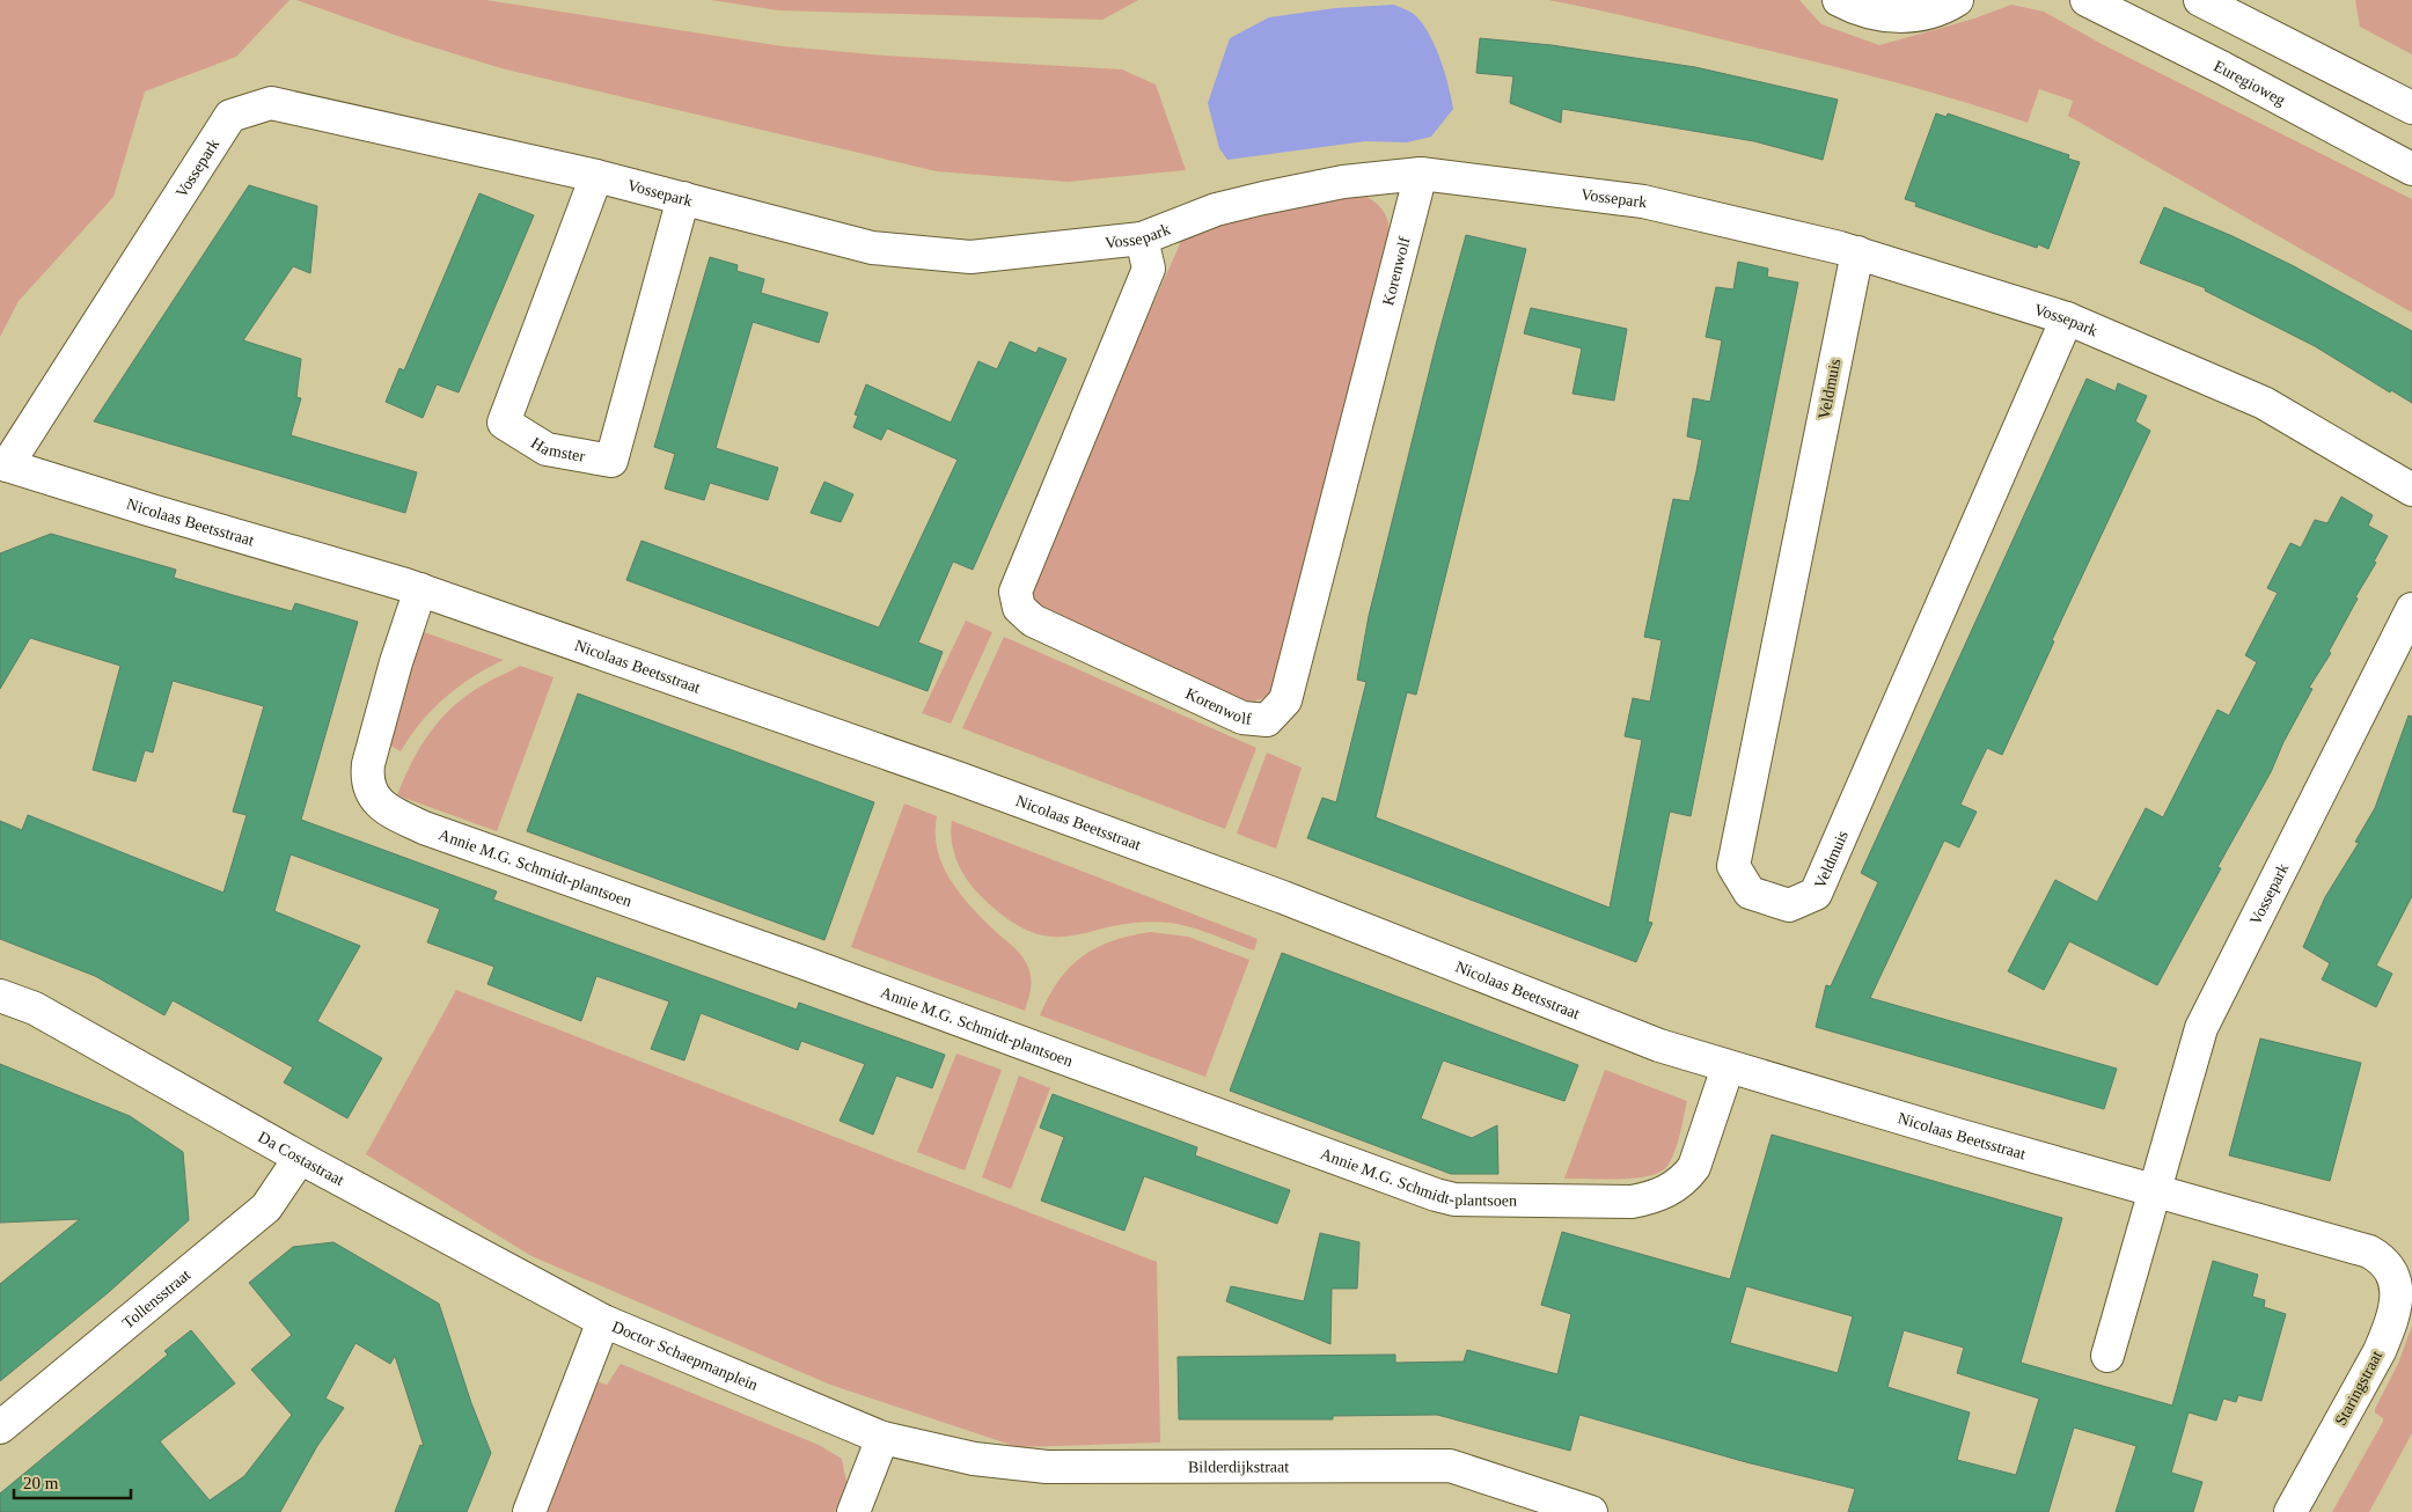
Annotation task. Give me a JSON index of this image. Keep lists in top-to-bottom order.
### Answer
{
  "streets": {
    "street": [
      "Euregioweg",
      "Vossepark",
      "Korenwolf",
      "Veldmuis",
      "Hamster",
      "Nicolaas Beetsstraat",
      "Annie M.G. Schmidt-plantsoen",
      "Da Costastraat",
      "Tollensstraat",
      "Doctor Schaepmanplein",
      "Staringstraat",
      "Bilderdijkstraat"
    ]
  },
  "crossings": [
    ["Vossepark", "Korenwolf"],
    ["Vossepark", "Veldmuis"],
    ["Vossepark", "Hamster"],
    ["Vossepark", "Nicolaas Beetsstraat"],
    ["Nicolaas Beetsstraat", "Annie M.G. Schmidt-plantsoen"],
    ["Nicolaas Beetsstraat", "Staringstraat"],
    ["Da Costastraat", "Tollensstraat"],
    ["Da Costastraat", "Doctor Schaepmanplein"],
    ["Doctor Schaepmanplein", "Bilderdijkstraat"]
  ],
  "scale_bar": "20 m"
}
